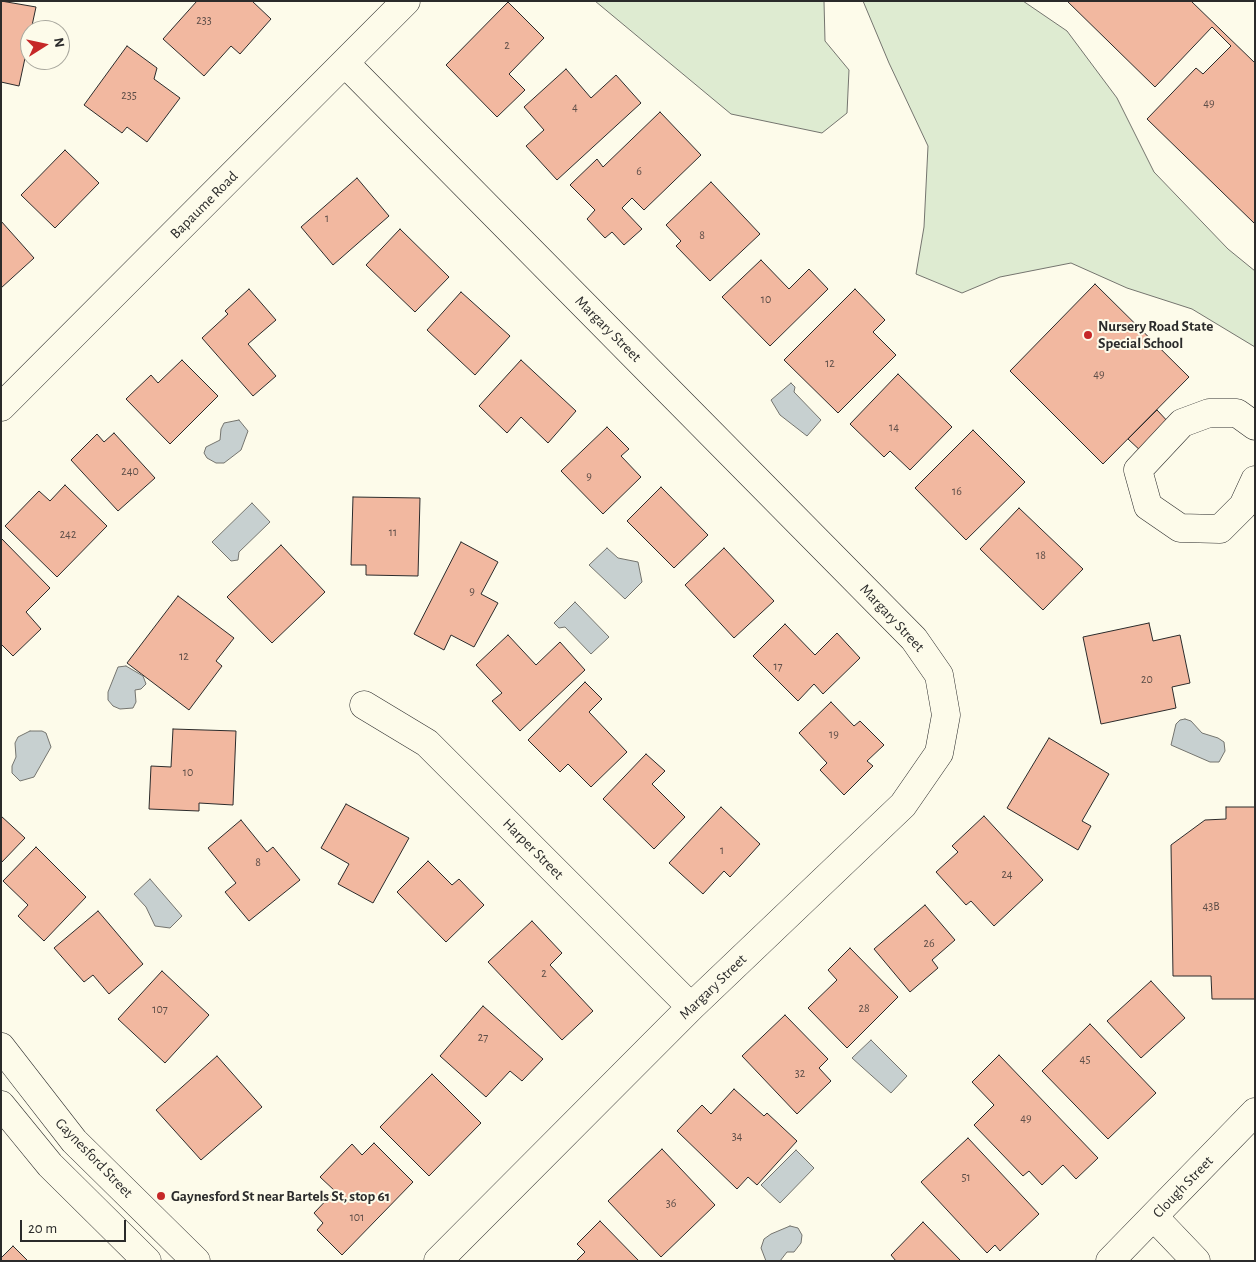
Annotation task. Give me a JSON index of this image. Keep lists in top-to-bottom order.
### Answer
{
  "streets": {
    "street": [
      "Bapaume Road",
      "Margary Street",
      "Harper Street",
      "Gaynesford Street",
      "Clough Street"
    ]
  },
  "crossings": [
    ["Bapaume Road", "Margary Street"],
    ["Margary Street", "Harper Street"]
  ],
  "places": ["Nursery Road State Special School", "Gaynesford St near Bartels St, stop 61"],
  "house_numbers": [
    "233",
    "2",
    "235",
    "49",
    "4",
    "6",
    "1",
    "8",
    "10",
    "12",
    "49",
    "14",
    "240",
    "9",
    "16",
    "11",
    "242",
    "18",
    "9",
    "12",
    "17",
    "20",
    "19",
    "10",
    "1",
    "8",
    "24",
    "43B",
    "26",
    "2",
    "28",
    "107",
    "27",
    "45",
    "32",
    "49",
    "34",
    "51",
    "36",
    "101"
  ],
  "scale_bar": "20 m",
  "north": "right"
}
